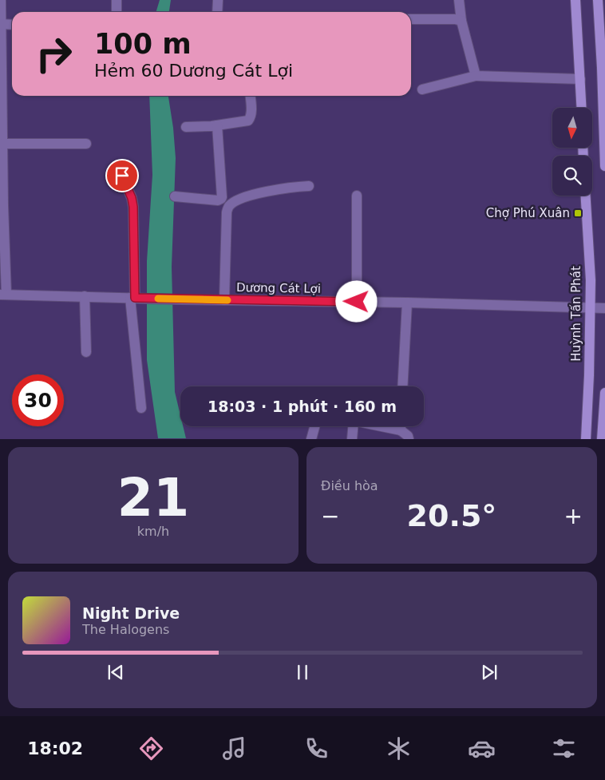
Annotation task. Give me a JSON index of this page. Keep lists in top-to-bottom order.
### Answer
{
  "streets": {
    "main road": ["Huỳnh Tấn Phát"],
    "street": ["Dương Cát Lợi"]
  },
  "crossings": [
    ["Dương Cát Lợi", "Huỳnh Tấn Phát"]
  ],
  "places": {
    "transit": ["Chợ Phú Xuân"]
  },
  "north": "bottom",
  "page": {
    "turn": ["100 m", "Hẻm 60 Dương Cát Lợi"],
    "limit": "30",
    "trip": "18:03 · 1 phút · 160 m",
    "tile": [
      ["21", "km/h"],
      "Điều hòa"
    ],
    "heat": ["−", "20.5°", "+"],
    "song": ["Night Drive", "The Halogens"],
    "tabs": "18:02"
  }
}
